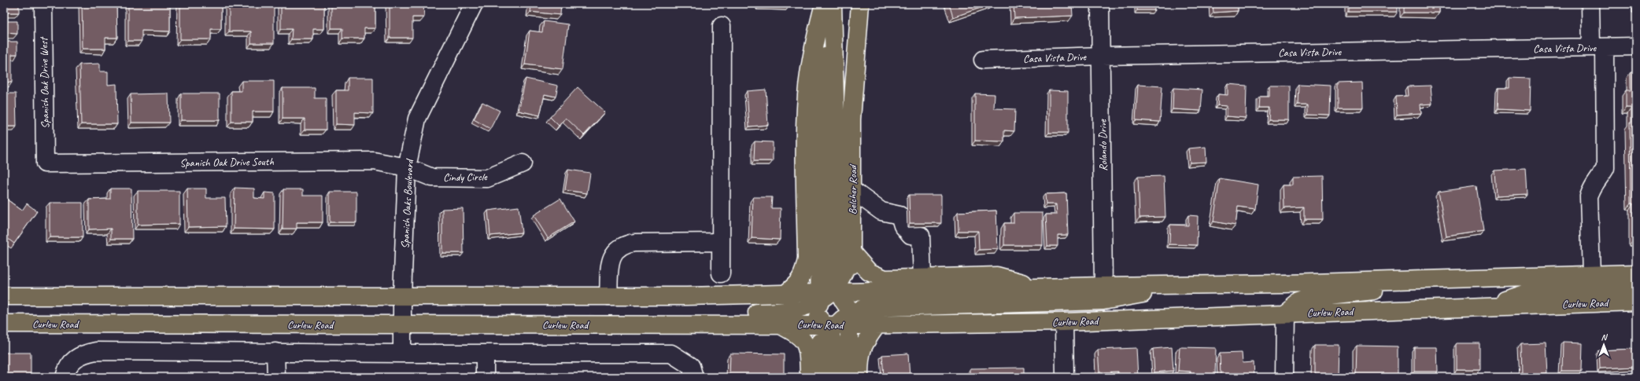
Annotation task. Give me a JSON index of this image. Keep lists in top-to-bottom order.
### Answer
{
  "streets": {
    "main road": ["Belcher Road", "Curlew Road"],
    "street": [
      "Casa Vista Drive",
      "Spanish Oak Drive West",
      "Rolando Drive",
      "Spanish Oak Drive South",
      "Cindy Circle",
      "Spanish Oaks Boulevard"
    ]
  },
  "crossings": [
    ["Casa Vista Drive", "Rolando Drive"],
    ["Spanish Oak Drive West", "Spanish Oak Drive South"],
    ["Rolando Drive", "Curlew Road"],
    ["Spanish Oak Drive South", "Cindy Circle"],
    ["Spanish Oak Drive South", "Spanish Oaks Boulevard"],
    ["Cindy Circle", "Spanish Oaks Boulevard"],
    ["Belcher Road", "Curlew Road"],
    ["Spanish Oaks Boulevard", "Curlew Road"]
  ],
  "north": "top"
}
